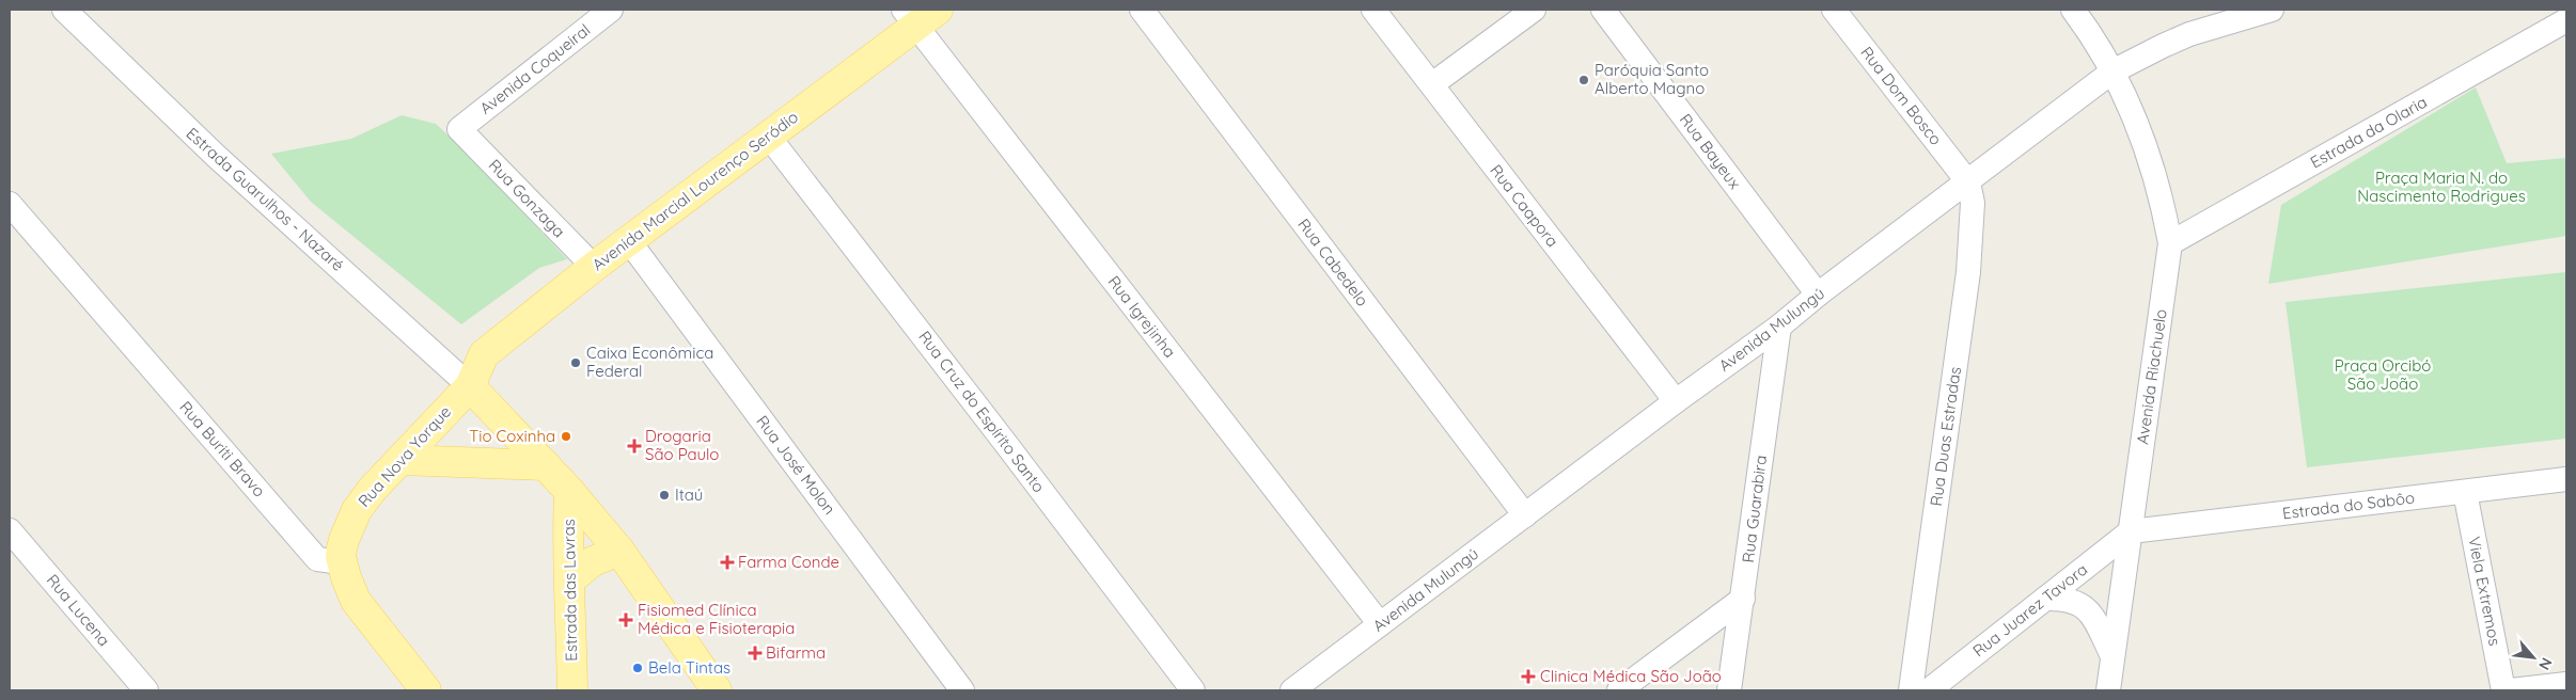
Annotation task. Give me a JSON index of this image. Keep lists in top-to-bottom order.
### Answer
{
  "streets": {
    "main road": ["Avenida Marcial Lourenço Seródio", "Rua Nova Yorque", "Estrada das Lavras"],
    "street": [
      "Avenida Coqueiral",
      "Rua Dom Bosco",
      "Estrada da Olaria",
      "Rua Bayeux",
      "Rua Gonzaga",
      "Estrada Guarulhos - Nazaré",
      "Rua Caapora",
      "Rua Cabedelo",
      "Rua Igrejinha",
      "Avenida Mulungú",
      "Avenida Riachuelo",
      "Rua Cruz do Espírito Santo",
      "Rua Duas Estradas",
      "Rua Buriti Bravo",
      "Rua José Molon",
      "Estrada do Sabôo",
      "Rua Guarabira",
      "Viela Extremos",
      "Rua Lucena",
      "Rua Juarez Tavora"
    ]
  },
  "crossings": [
    ["Avenida Coqueiral", "Rua Gonzaga"],
    ["Rua Dom Bosco", "Avenida Mulungú"],
    ["Rua Dom Bosco", "Rua Duas Estradas"],
    ["Estrada da Olaria", "Avenida Riachuelo"],
    ["Rua Bayeux", "Avenida Mulungú"],
    ["Avenida Marcial Lourenço Seródio", "Rua Gonzaga"],
    ["Avenida Marcial Lourenço Seródio", "Estrada Guarulhos - Nazaré"],
    ["Avenida Marcial Lourenço Seródio", "Rua Igrejinha"],
    ["Avenida Marcial Lourenço Seródio", "Rua Cruz do Espírito Santo"],
    ["Avenida Marcial Lourenço Seródio", "Rua Nova Yorque"],
    ["Avenida Marcial Lourenço Seródio", "Rua José Molon"],
    ["Estrada Guarulhos - Nazaré", "Rua Nova Yorque"],
    ["Rua Caapora", "Avenida Mulungú"],
    ["Rua Cabedelo", "Avenida Mulungú"],
    ["Rua Igrejinha", "Avenida Mulungú"],
    ["Avenida Mulungú", "Avenida Riachuelo"],
    ["Avenida Mulungú", "Rua Duas Estradas"],
    ["Avenida Mulungú", "Rua Guarabira"],
    ["Avenida Riachuelo", "Estrada do Sabôo"],
    ["Avenida Riachuelo", "Rua Juarez Tavora"],
    ["Rua Buriti Bravo", "Rua Nova Yorque"],
    ["Estrada do Sabôo", "Viela Extremos"],
    ["Estrada do Sabôo", "Rua Juarez Tavora"]
  ],
  "parks": ["Praça Maria N. do Nascimento Rodrigues", "Praça Orcibó São João"],
  "places": {
    "other": [
      "Paróquia Santo Alberto Magno",
      "Caixa Econômica Federal",
      "Tio Coxinha",
      "Itaú",
      "Bela Tintas"
    ],
    "health": [
      "Drogaria São Paulo",
      "Farma Conde",
      "Fisiomed Clínica Médica e Fisioterapia",
      "Bifarma",
      "Clinica Médica São João"
    ]
  },
  "north": "bottom right"
}
